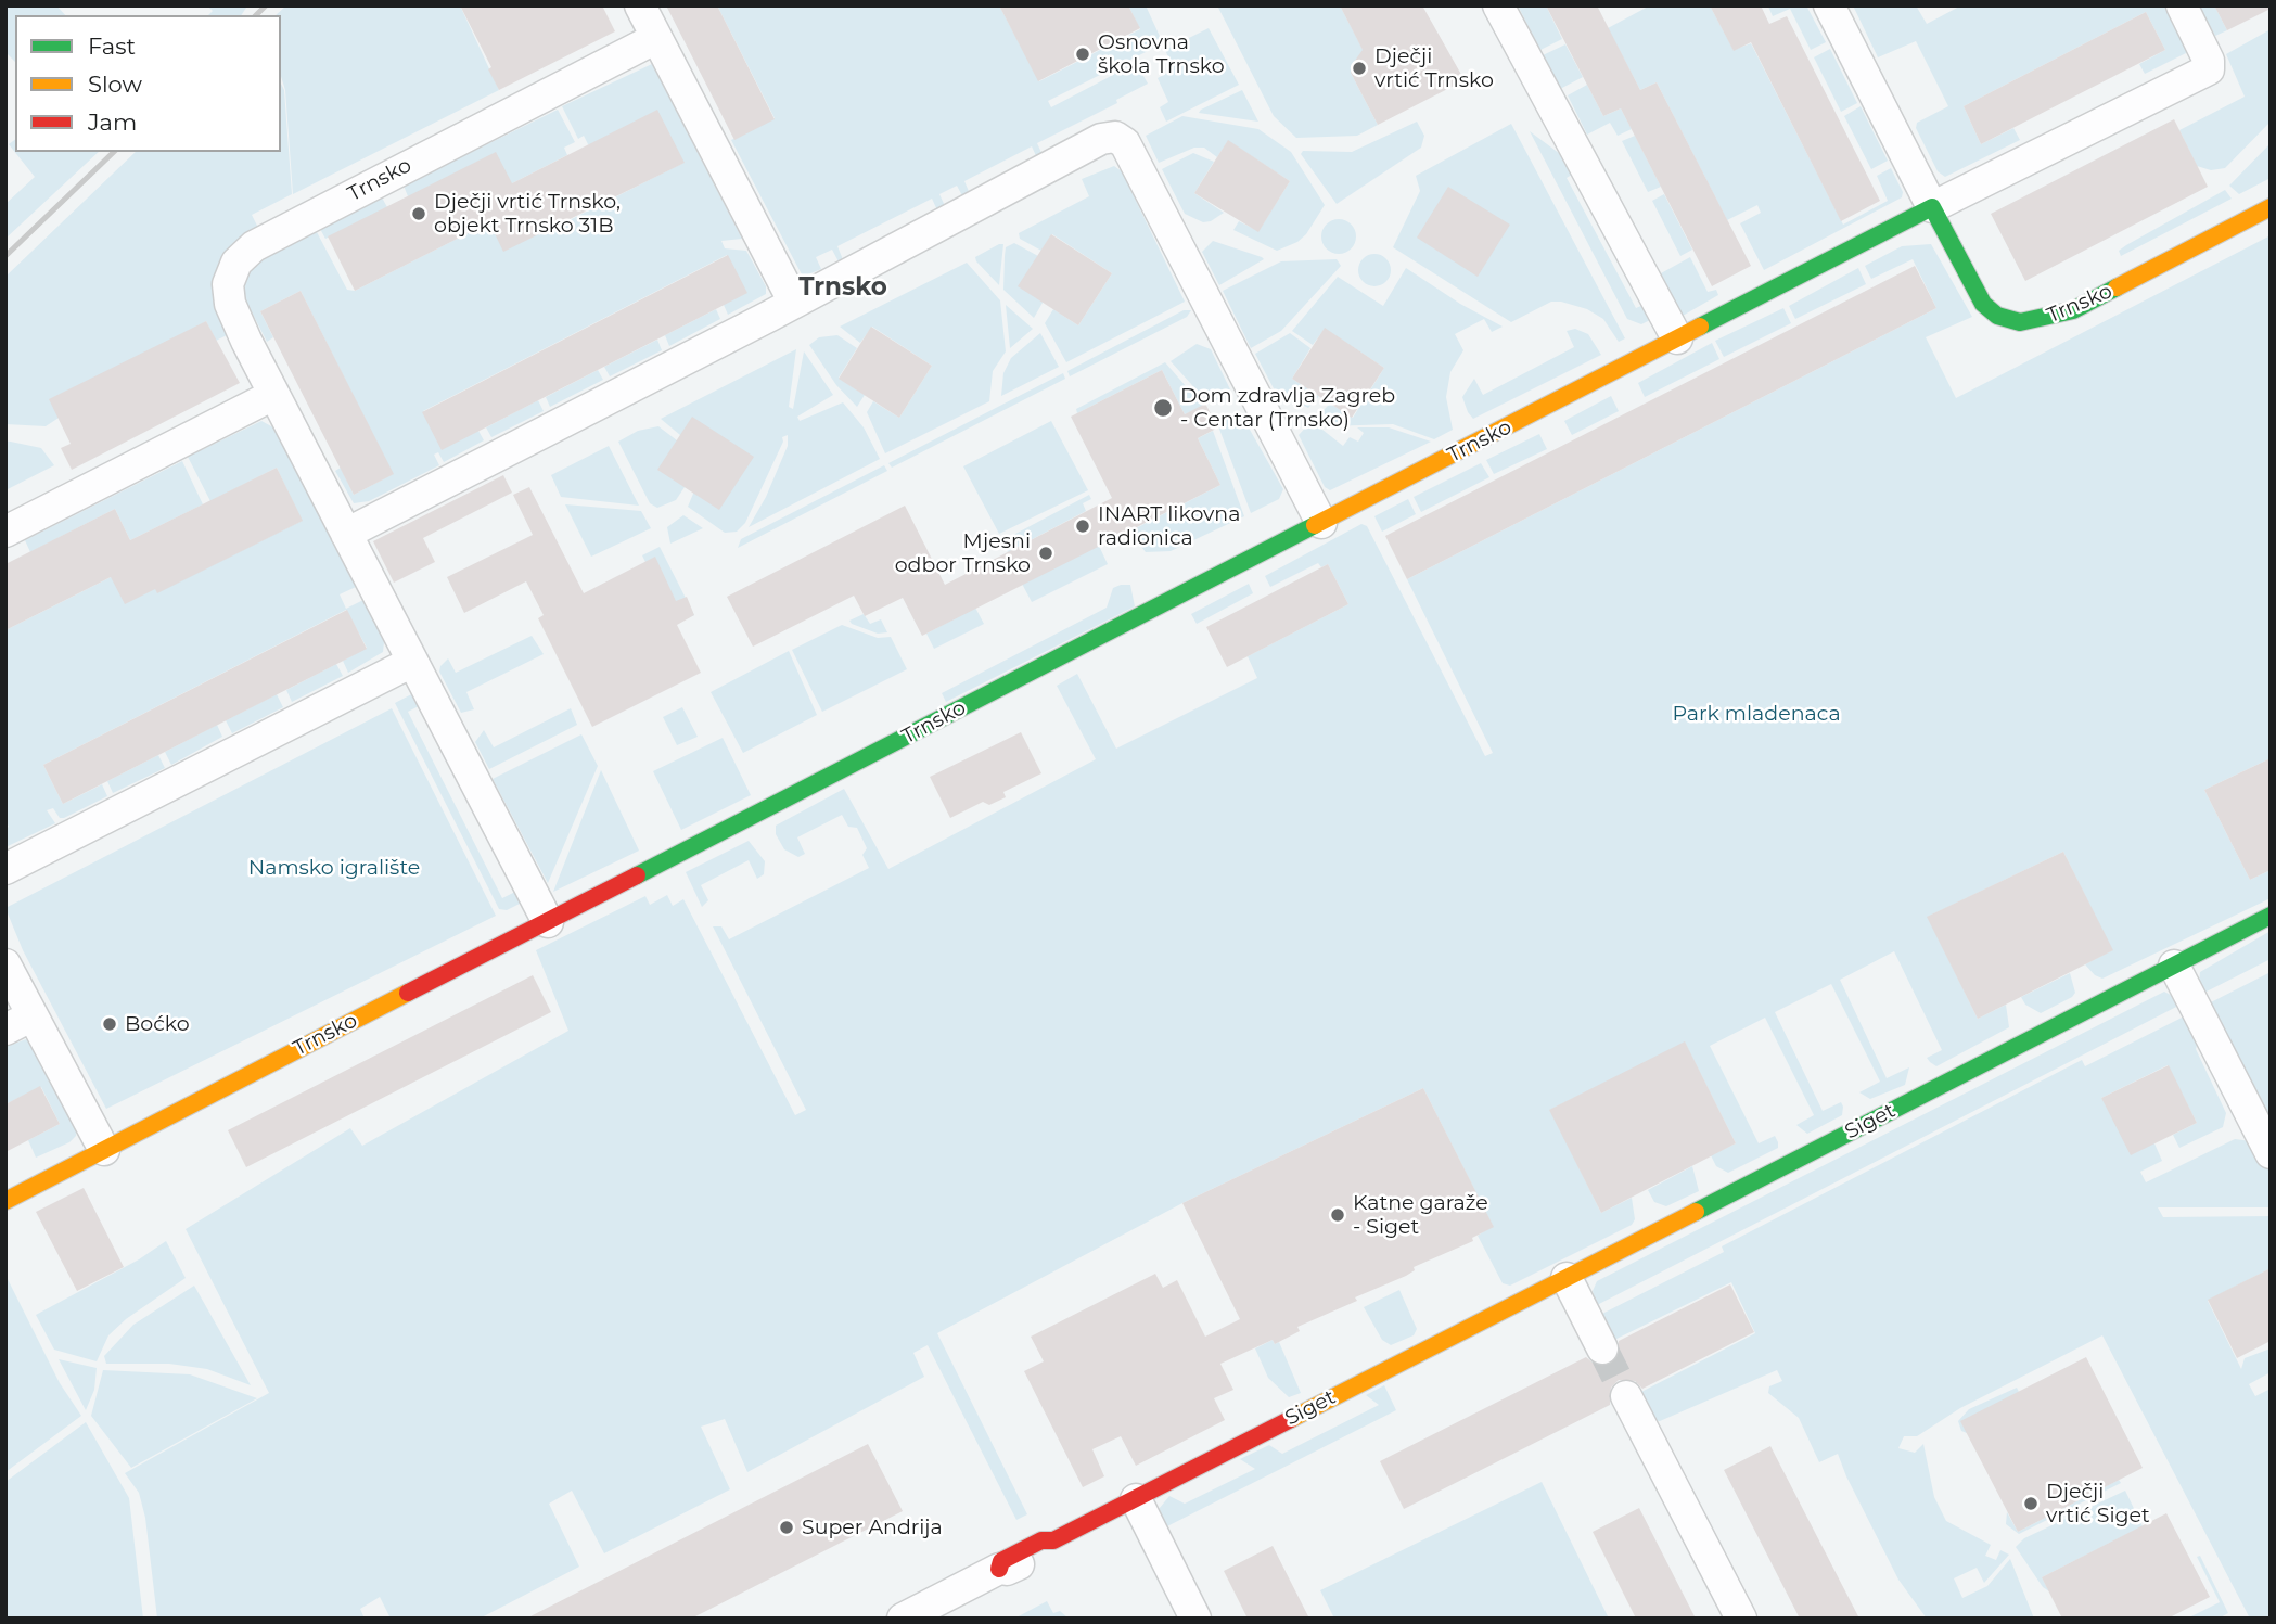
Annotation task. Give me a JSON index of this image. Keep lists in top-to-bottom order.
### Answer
{
  "streets": {
    "street": ["Trnsko", "Siget"]
  },
  "districts": ["Trnsko"],
  "parks": ["Park mladenaca", "Namsko igralište"],
  "places": [
    "Osnovna škola Trnsko",
    "Dječji vrtić Trnsko",
    "Dječji vrtić Trnsko, objekt Trnsko 31B",
    "Dom zdravlja Zagreb - Centar (Trnsko)",
    "INART likovna radionica",
    "Mjesni odbor Trnsko",
    "Boćko",
    "Katne garaže - Siget",
    "Dječji vrtić Siget",
    "Super Andrija"
  ],
  "legend": ["Fast", "Slow", "Jam"]
}
